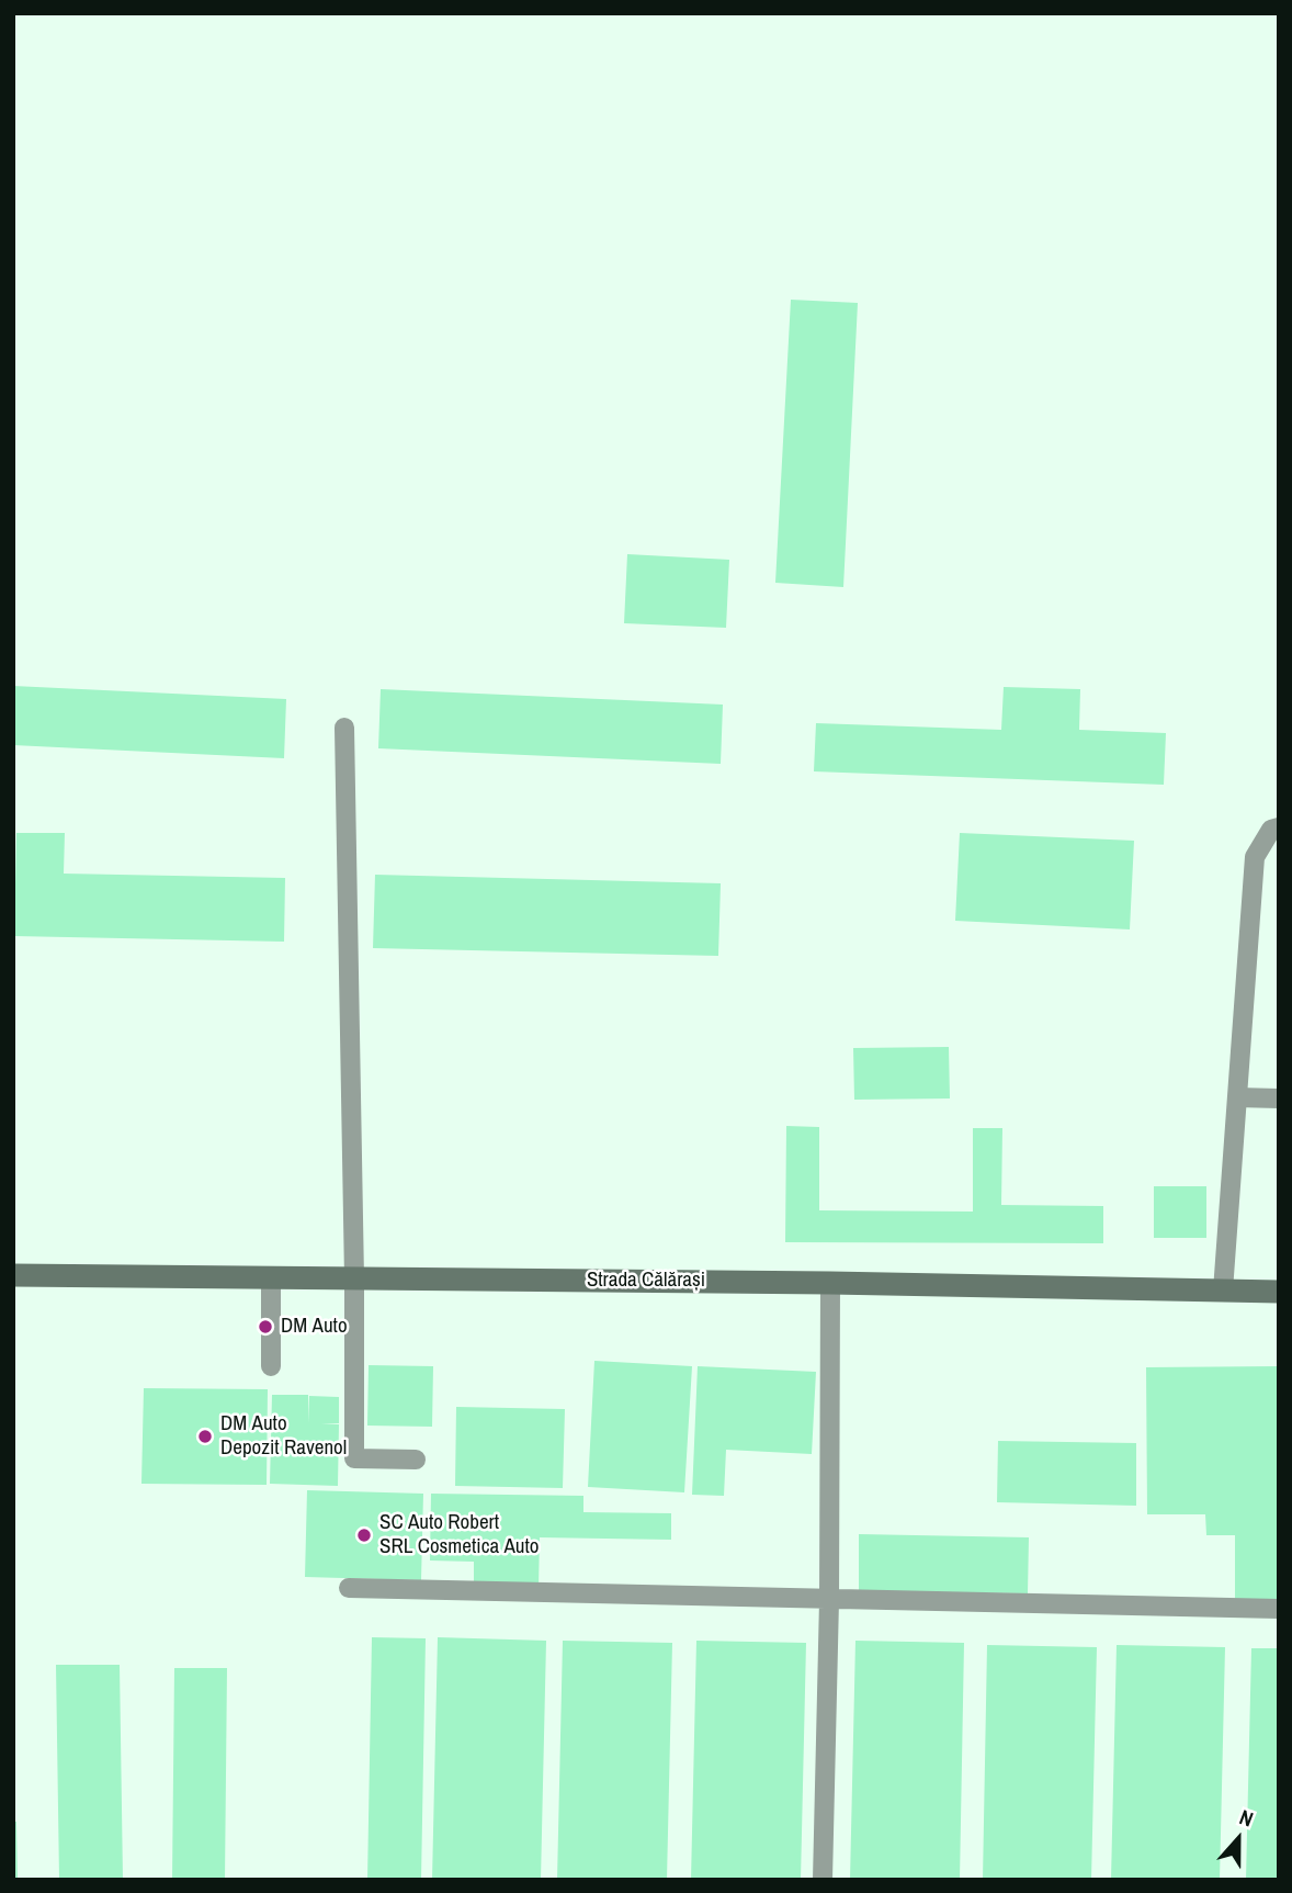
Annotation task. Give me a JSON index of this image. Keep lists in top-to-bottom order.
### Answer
{
  "streets": {
    "main road": ["Strada Călărași"]
  },
  "places": ["DM Auto", "DM Auto Depozit Ravenol", "SC Auto Robert SRL Cosmetica Auto"],
  "north": "top"
}
